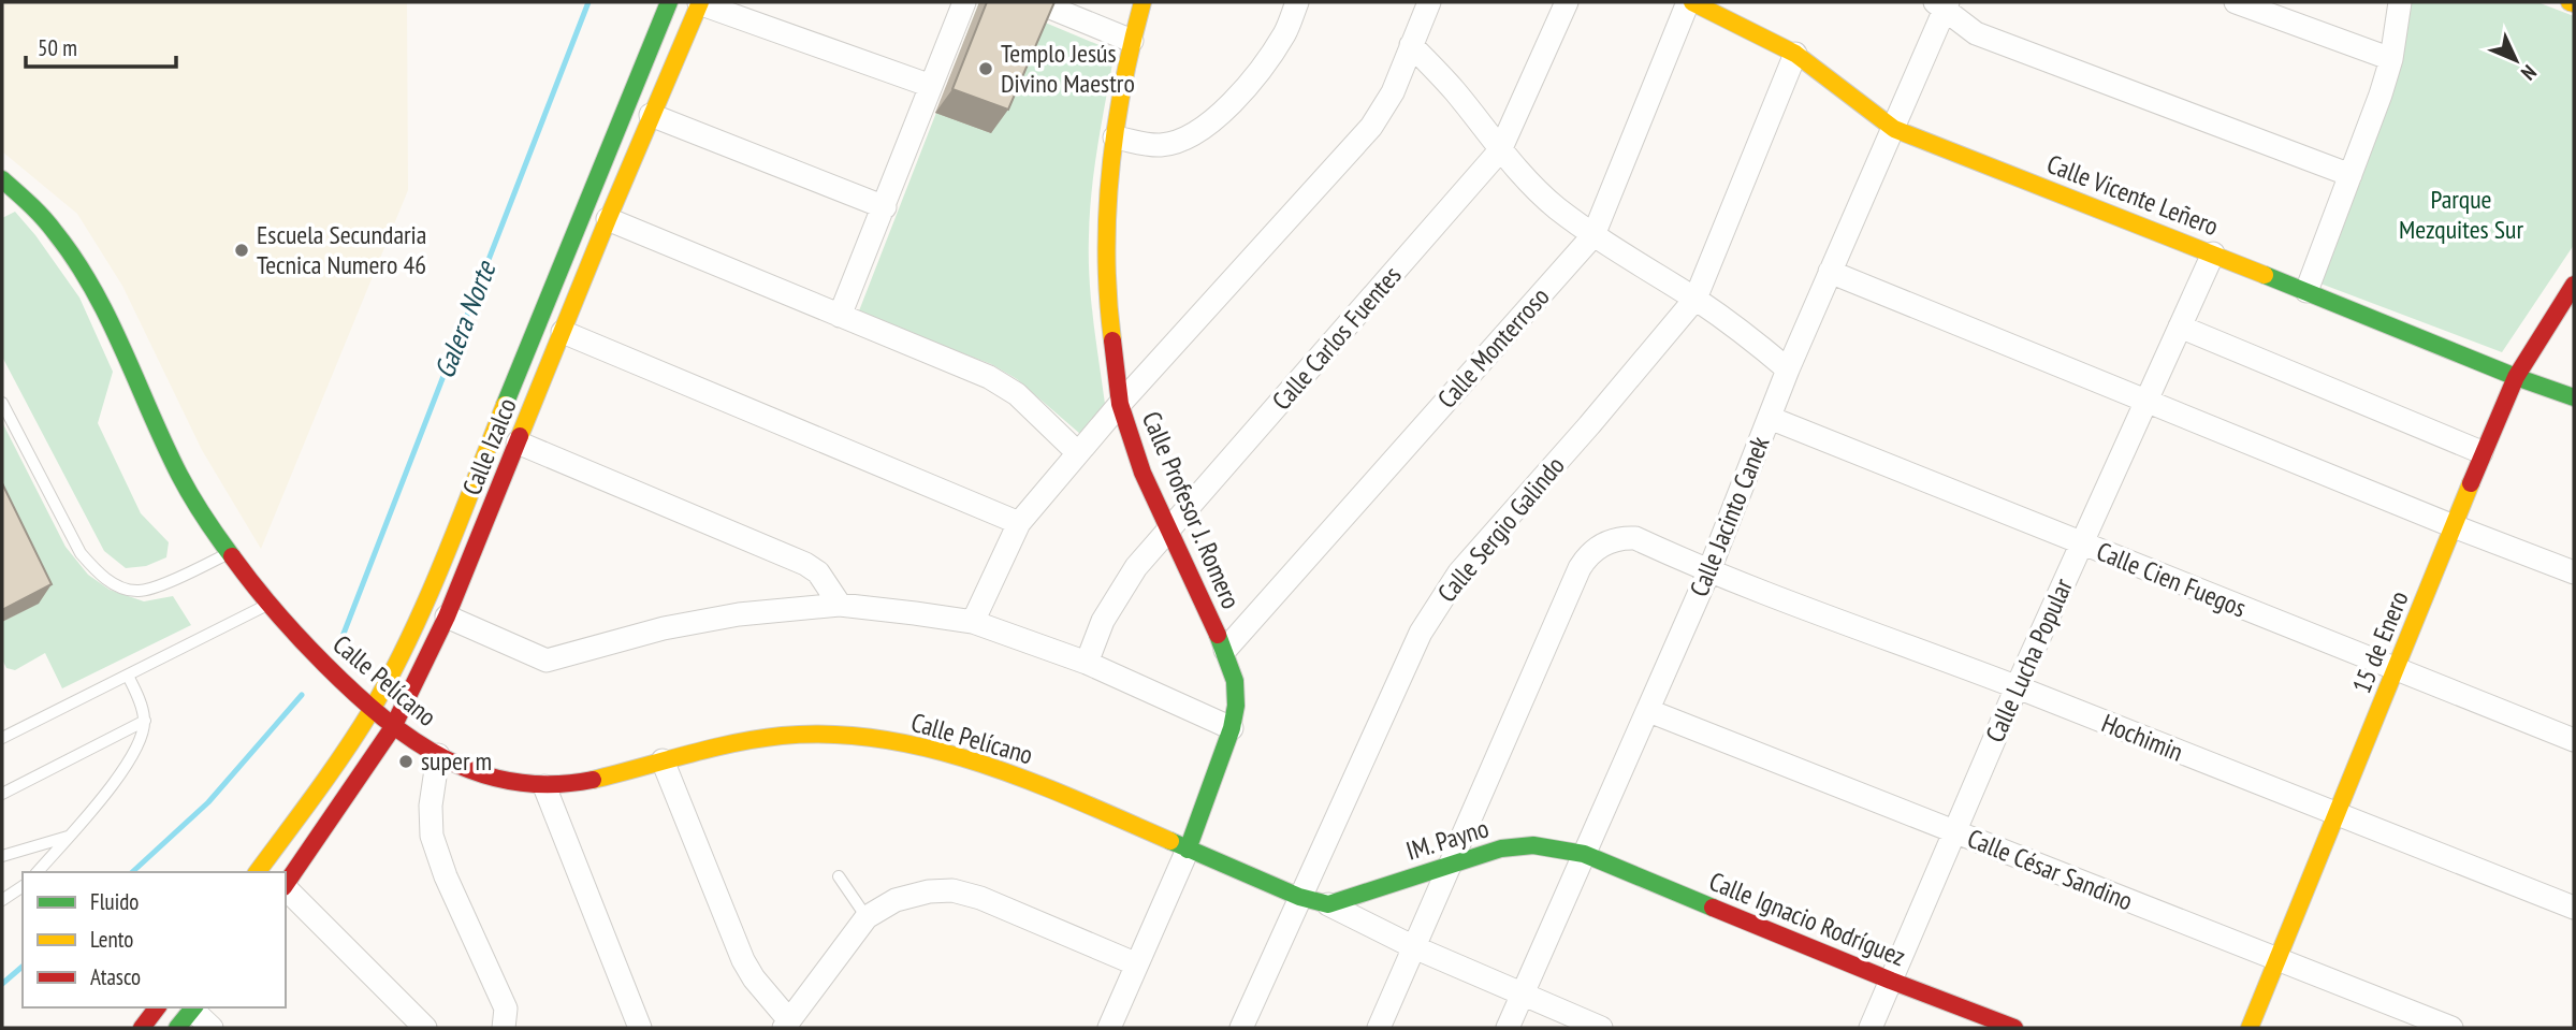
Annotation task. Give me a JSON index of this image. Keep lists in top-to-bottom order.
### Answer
{
  "streets": {
    "main road": [
      "Calle Vicente Leñero",
      "Calle Izalco",
      "Calle Profesor J. Romero",
      "15 de Enero",
      "Calle Pelícano",
      "IM. Payno",
      "Calle Ignacio Rodríguez"
    ],
    "street": [
      "Calle Carlos Fuentes",
      "Calle Monterroso",
      "Calle Jacinto Canek",
      "Calle Sergio Galindo",
      "Calle Cien Fuegos",
      "Calle Lucha Popular",
      "Hochimin",
      "Calle César Sandino"
    ]
  },
  "crossings": [
    ["Calle Vicente Leñero", "Calle Monterroso"],
    ["Calle Vicente Leñero", "Calle Jacinto Canek"],
    ["Calle Vicente Leñero", "Calle Sergio Galindo"],
    ["Calle Vicente Leñero", "15 de Enero"],
    ["Calle Vicente Leñero", "Calle Lucha Popular"],
    ["Calle Carlos Fuentes", "Calle Profesor J. Romero"],
    ["Calle Monterroso", "Calle Profesor J. Romero"],
    ["Calle Izalco", "Calle Pelícano"],
    ["Calle Profesor J. Romero", "Calle Pelícano"],
    ["Calle Jacinto Canek", "Calle Cien Fuegos"],
    ["Calle Jacinto Canek", "Hochimin"],
    ["Calle Jacinto Canek", "IM. Payno"],
    ["Calle Jacinto Canek", "Calle César Sandino"],
    ["Calle Jacinto Canek", "Calle Ignacio Rodríguez"],
    ["Calle Sergio Galindo", "Calle Pelícano"],
    ["Calle Cien Fuegos", "15 de Enero"],
    ["Calle Cien Fuegos", "Calle Lucha Popular"],
    ["15 de Enero", "Hochimin"],
    ["15 de Enero", "Calle César Sandino"],
    ["Calle Lucha Popular", "Hochimin"],
    ["Calle Lucha Popular", "Calle César Sandino"],
    ["Calle Lucha Popular", "Calle Ignacio Rodríguez"],
    ["Calle Pelícano", "IM. Payno"],
    ["Hochimin", "IM. Payno"],
    ["IM. Payno", "Calle Ignacio Rodríguez"]
  ],
  "water": ["Galera Norte"],
  "parks": ["Parque Mezquites Sur"],
  "places": ["Templo Jesús Divino Maestro", "Escuela Secundaria Tecnica Numero 46", "super m"],
  "legend": ["Fluido", "Lento", "Atasco"],
  "scale_bar": "50 m",
  "north": "bottom right"
}
